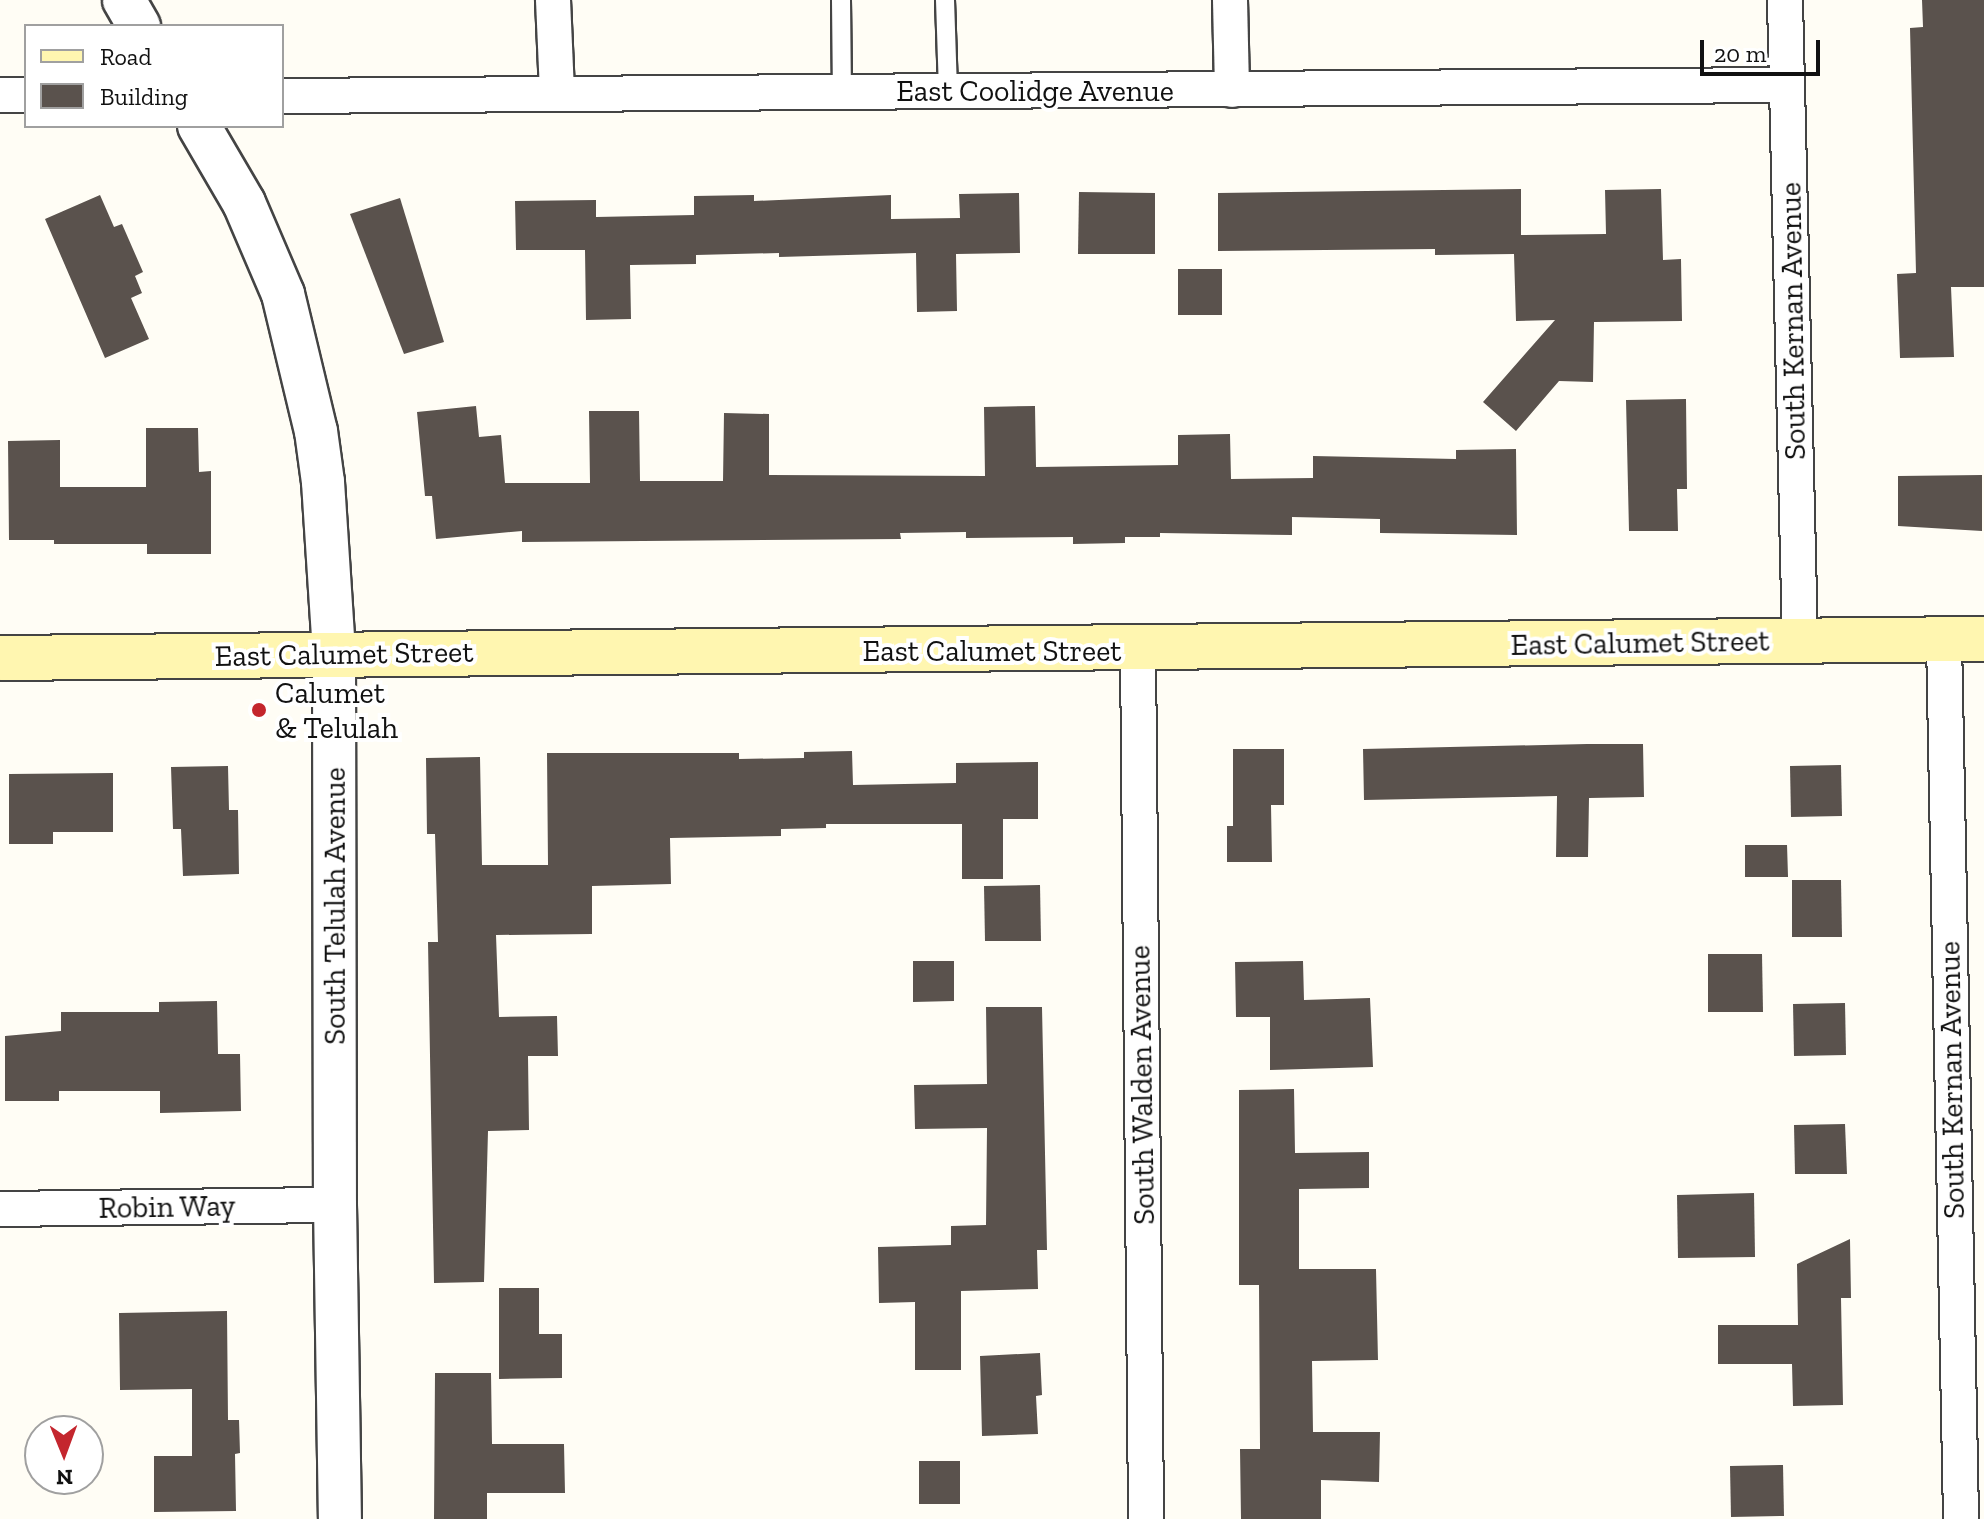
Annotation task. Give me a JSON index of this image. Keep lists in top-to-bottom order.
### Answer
{
  "streets": {
    "main road": ["East Calumet Street"],
    "street": [
      "East Coolidge Avenue",
      "South Kernan Avenue",
      "South Telulah Avenue",
      "South Walden Avenue",
      "Robin Way"
    ]
  },
  "crossings": [
    ["East Coolidge Avenue", "South Kernan Avenue"],
    ["South Kernan Avenue", "East Calumet Street"],
    ["East Calumet Street", "South Telulah Avenue"],
    ["East Calumet Street", "South Walden Avenue"],
    ["South Telulah Avenue", "Robin Way"]
  ],
  "places": ["Calumet & Telulah"],
  "legend": ["Road", "Building"],
  "scale_bar": "20 m",
  "north": "bottom"
}
